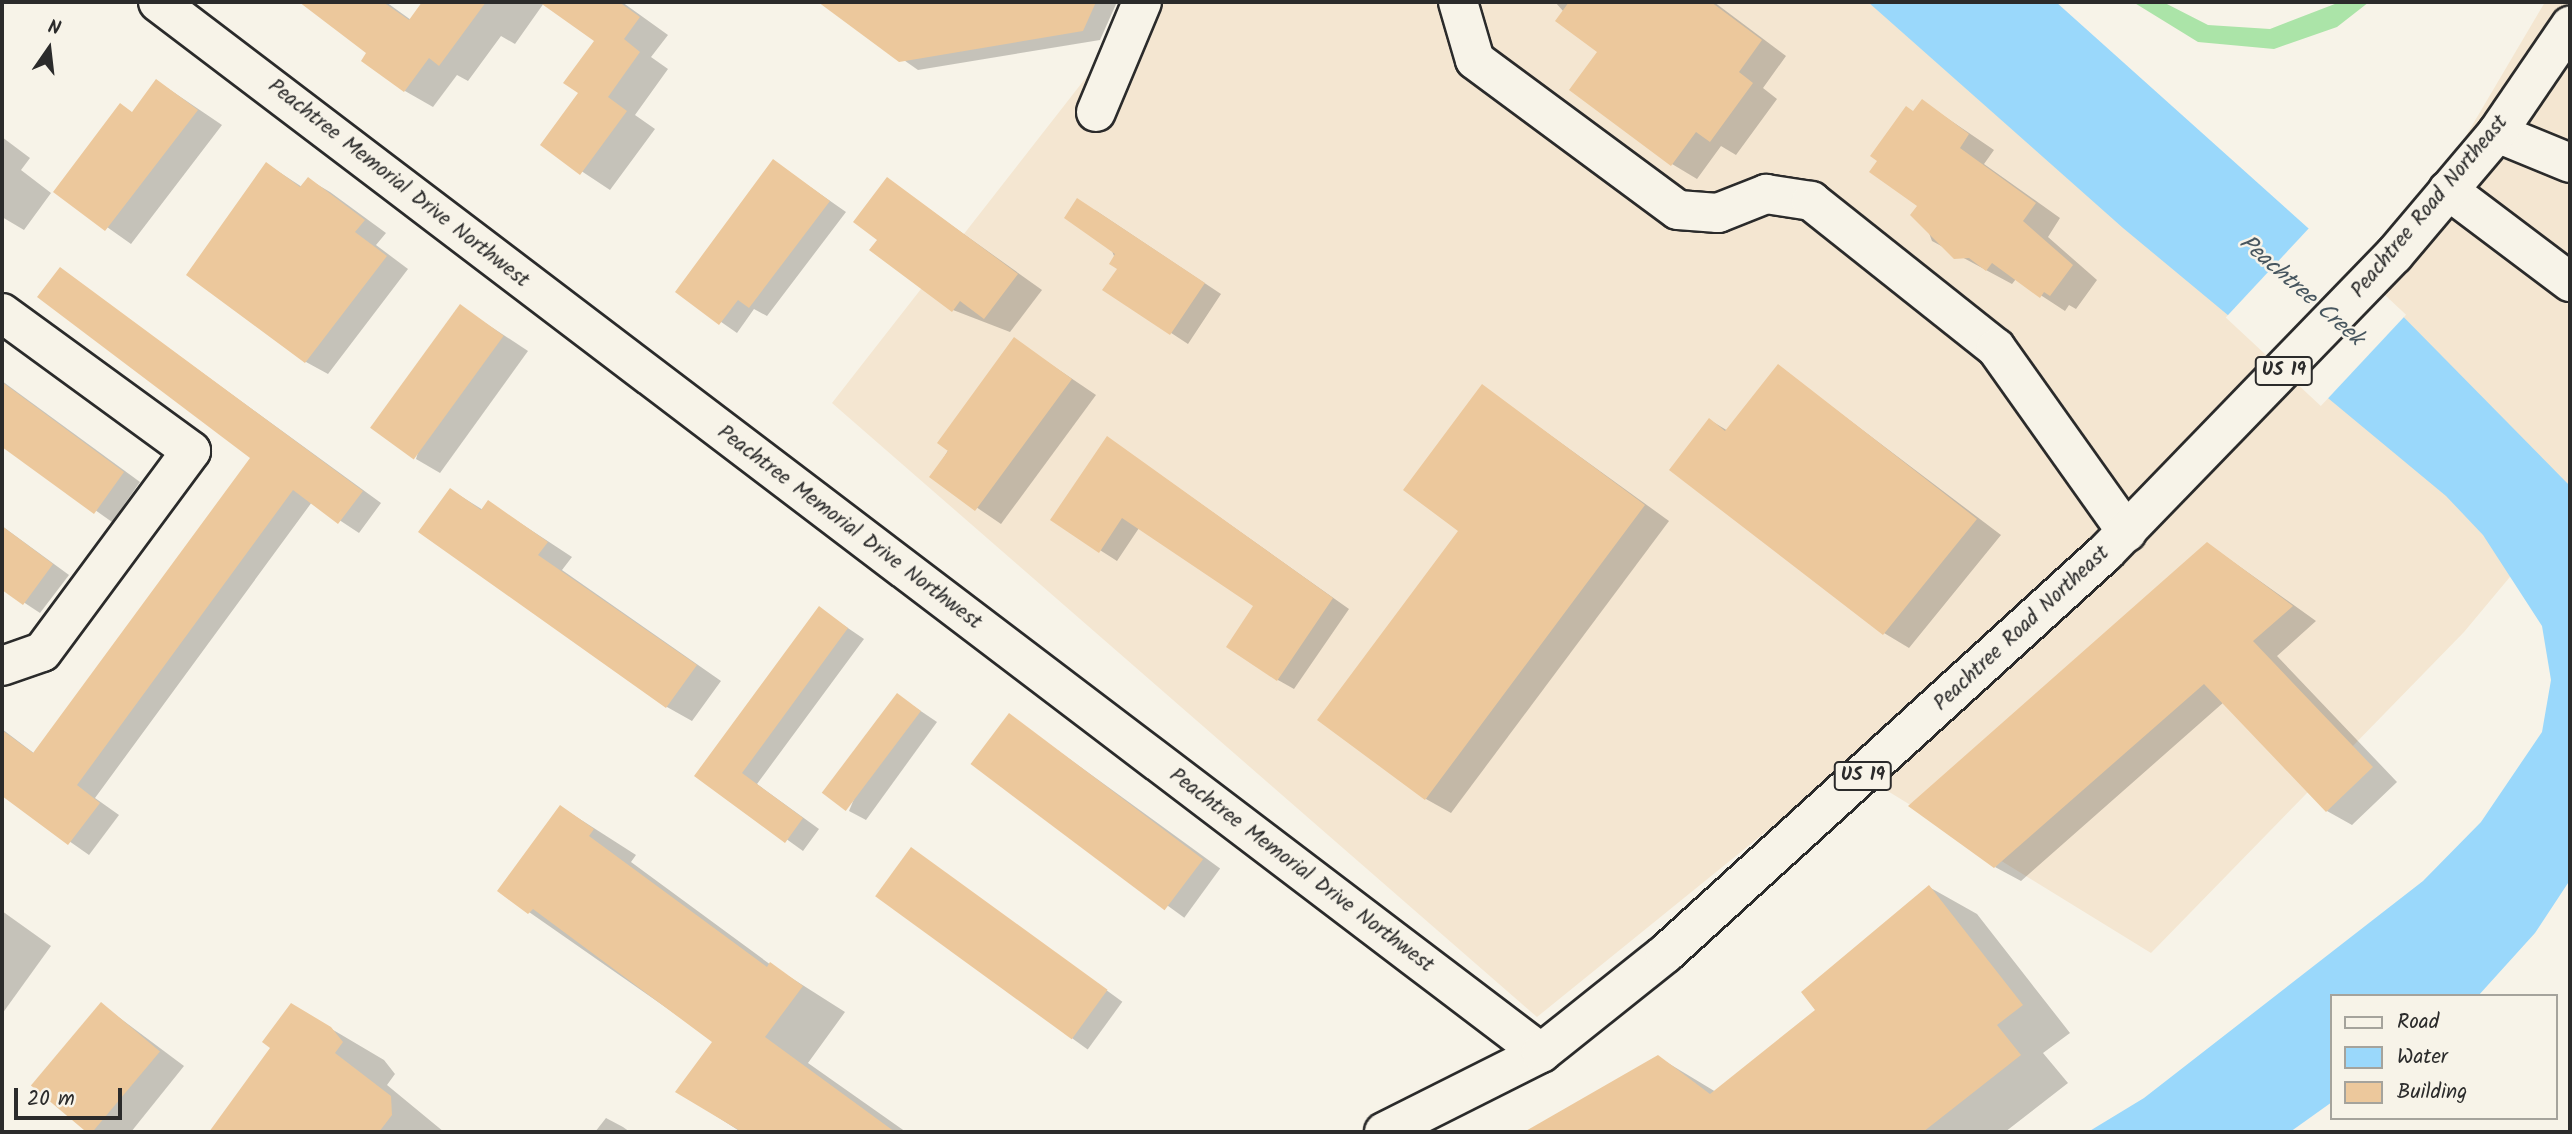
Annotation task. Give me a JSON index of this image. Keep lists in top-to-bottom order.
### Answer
{
  "streets": {
    "main road": ["Peachtree Memorial Drive Northwest", "Peachtree Road Northeast", "US 19"]
  },
  "crossings": [
    ["Peachtree Memorial Drive Northwest", "Peachtree Road Northeast"]
  ],
  "water": ["Peachtree Creek"],
  "legend": ["Road", "Water", "Building"],
  "scale_bar": "20 m",
  "north": "top"
}
